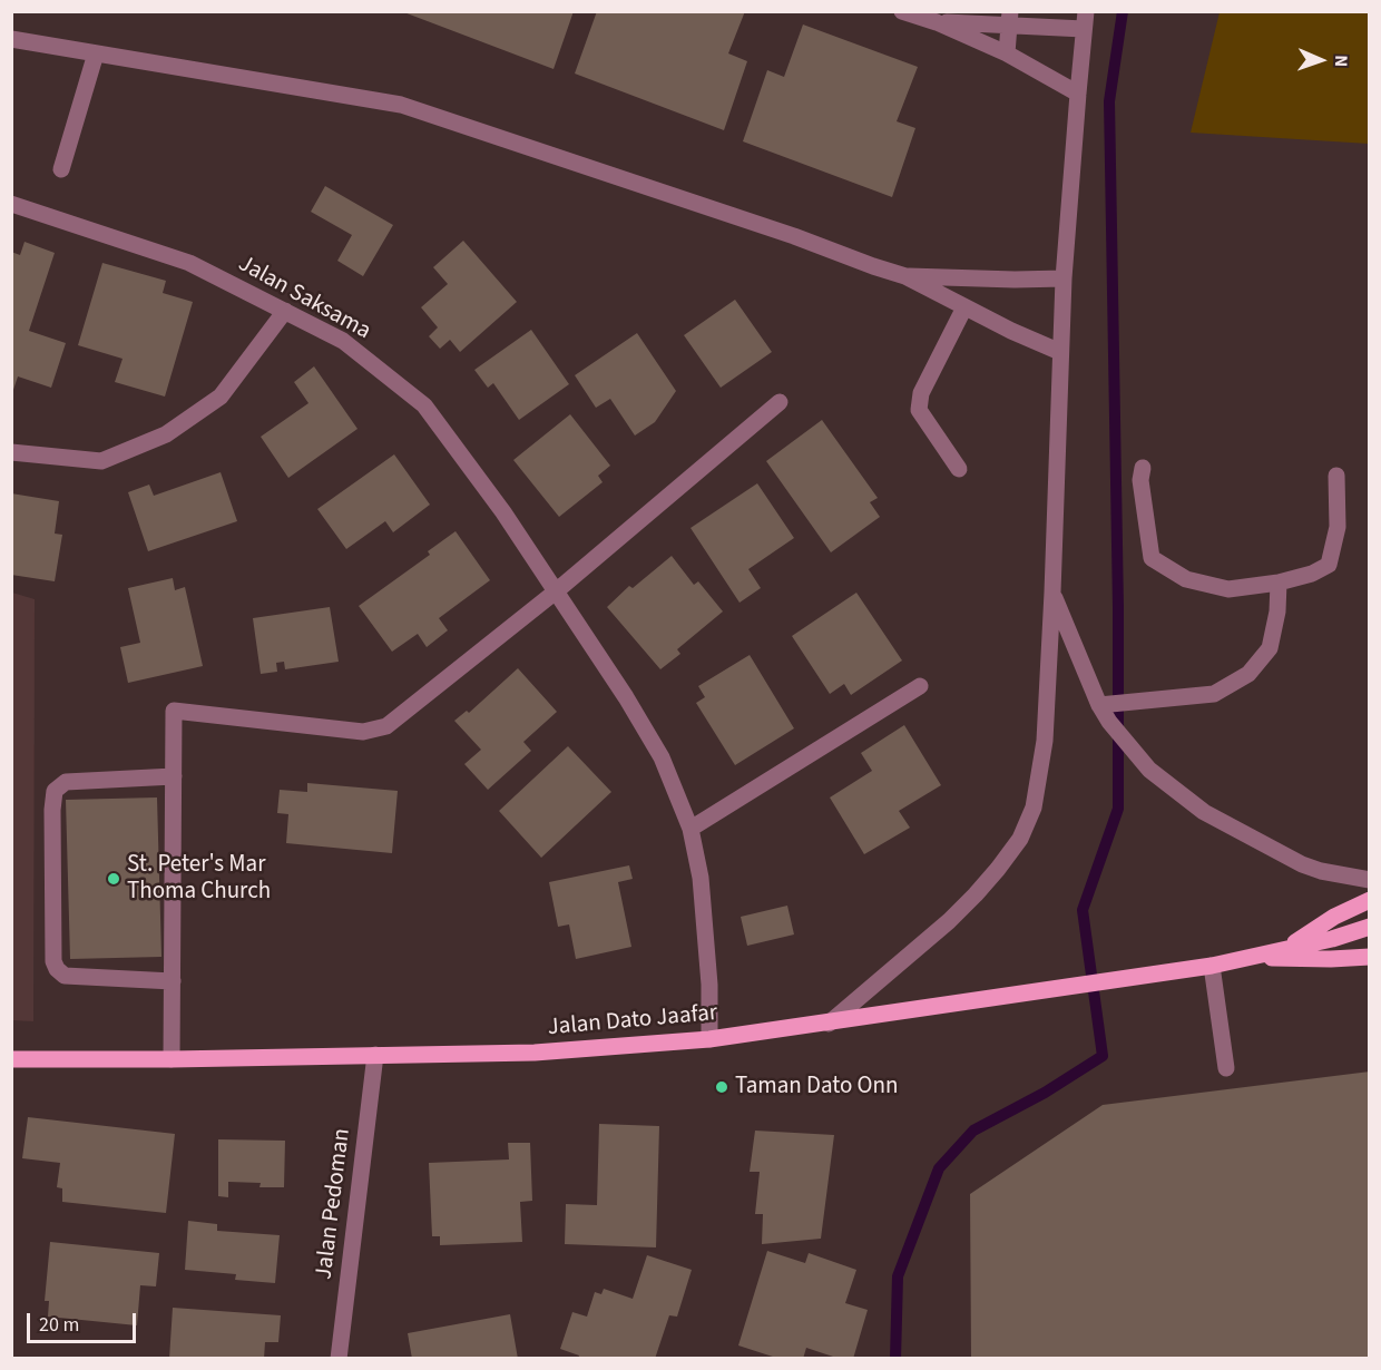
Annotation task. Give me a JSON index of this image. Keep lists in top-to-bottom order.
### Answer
{
  "streets": {
    "main road": ["Jalan Dato Jaafar"],
    "street": ["Jalan Saksama", "Jalan Pedoman"]
  },
  "crossings": [
    ["Jalan Saksama", "Jalan Dato Jaafar"],
    ["Jalan Dato Jaafar", "Jalan Pedoman"]
  ],
  "places": ["St. Peter's Mar Thoma Church", "Taman Dato Onn"],
  "scale_bar": "20 m",
  "north": "right"
}
